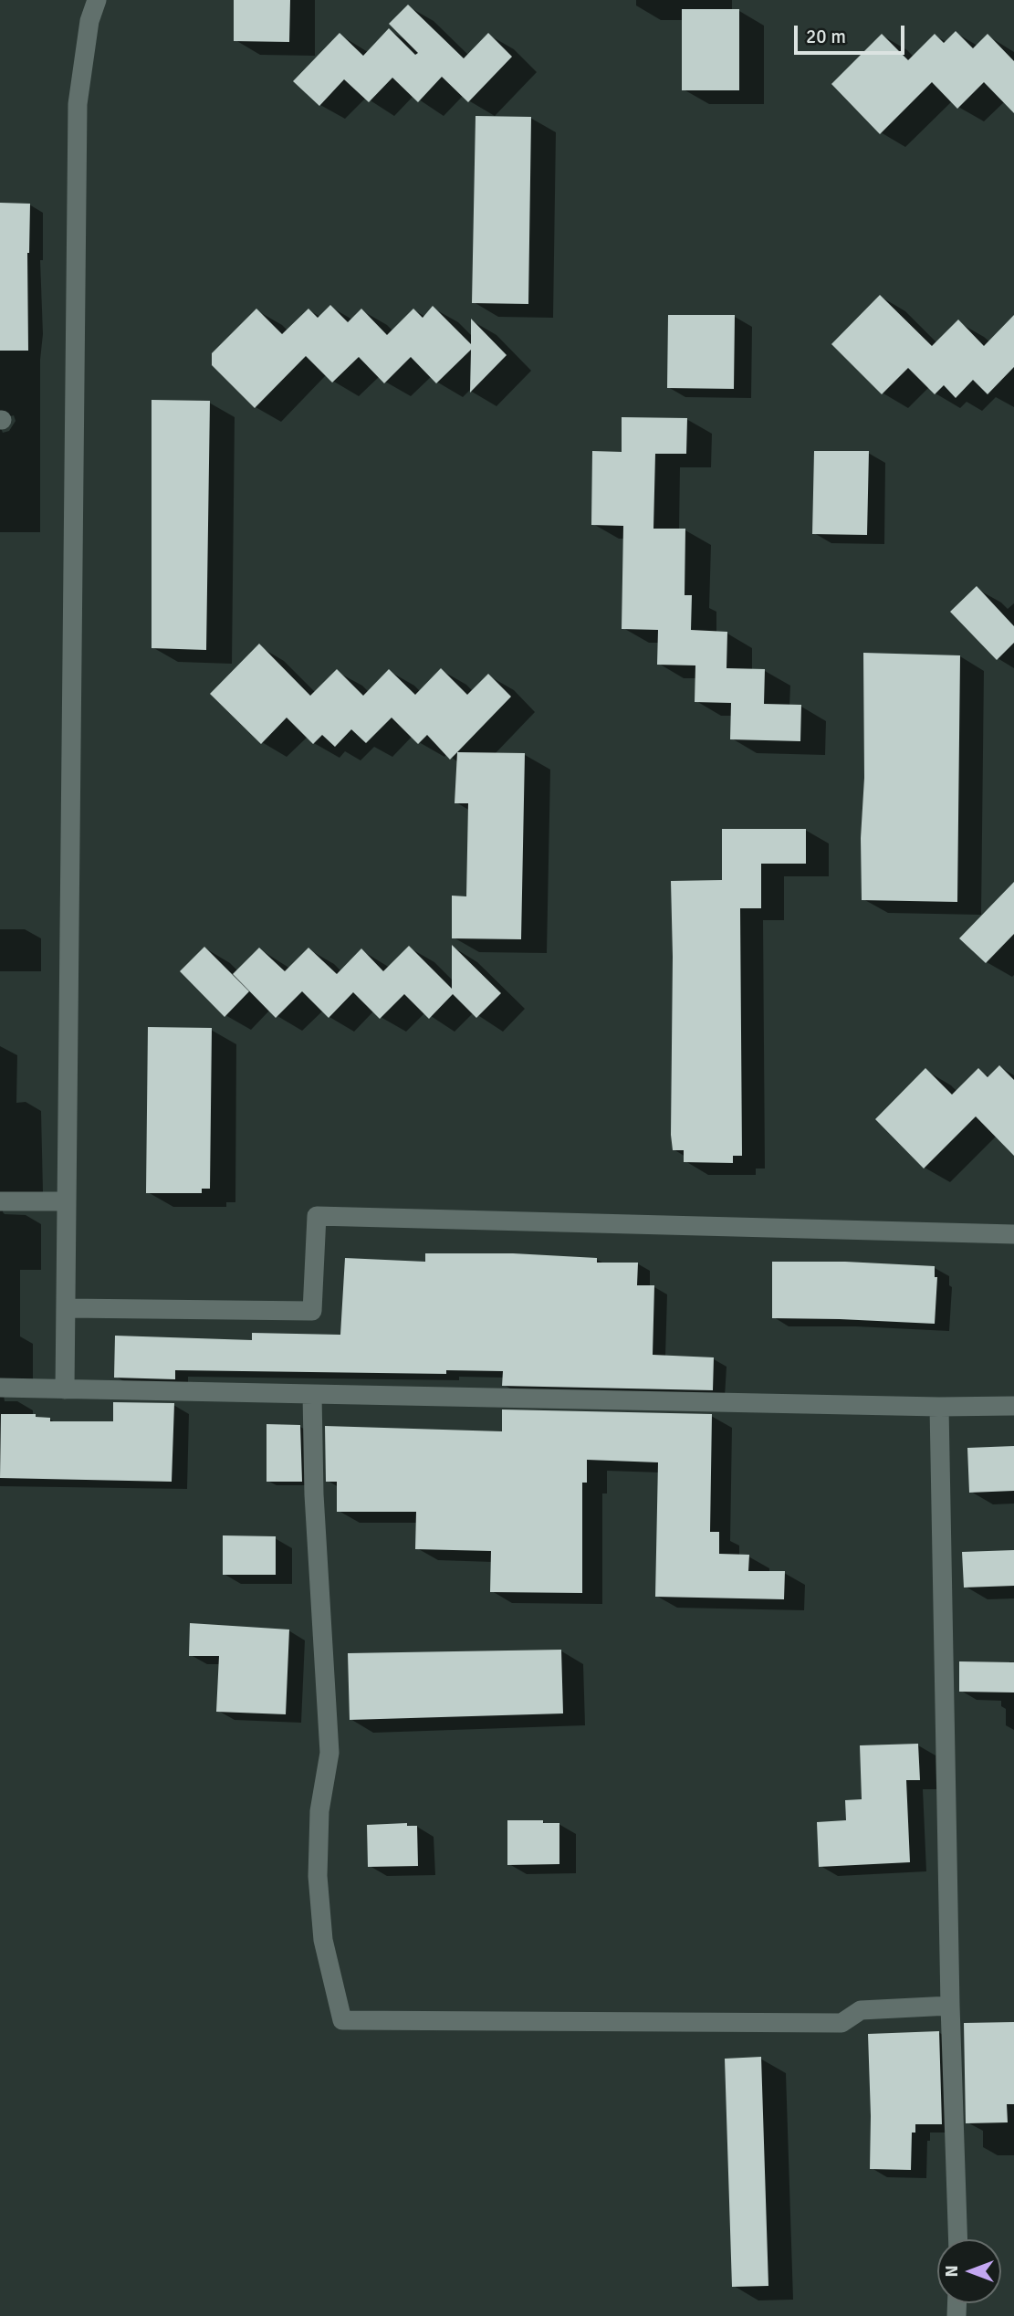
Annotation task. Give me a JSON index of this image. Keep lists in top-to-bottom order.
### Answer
{
  "scale_bar": "20 m",
  "north": "left"
}
